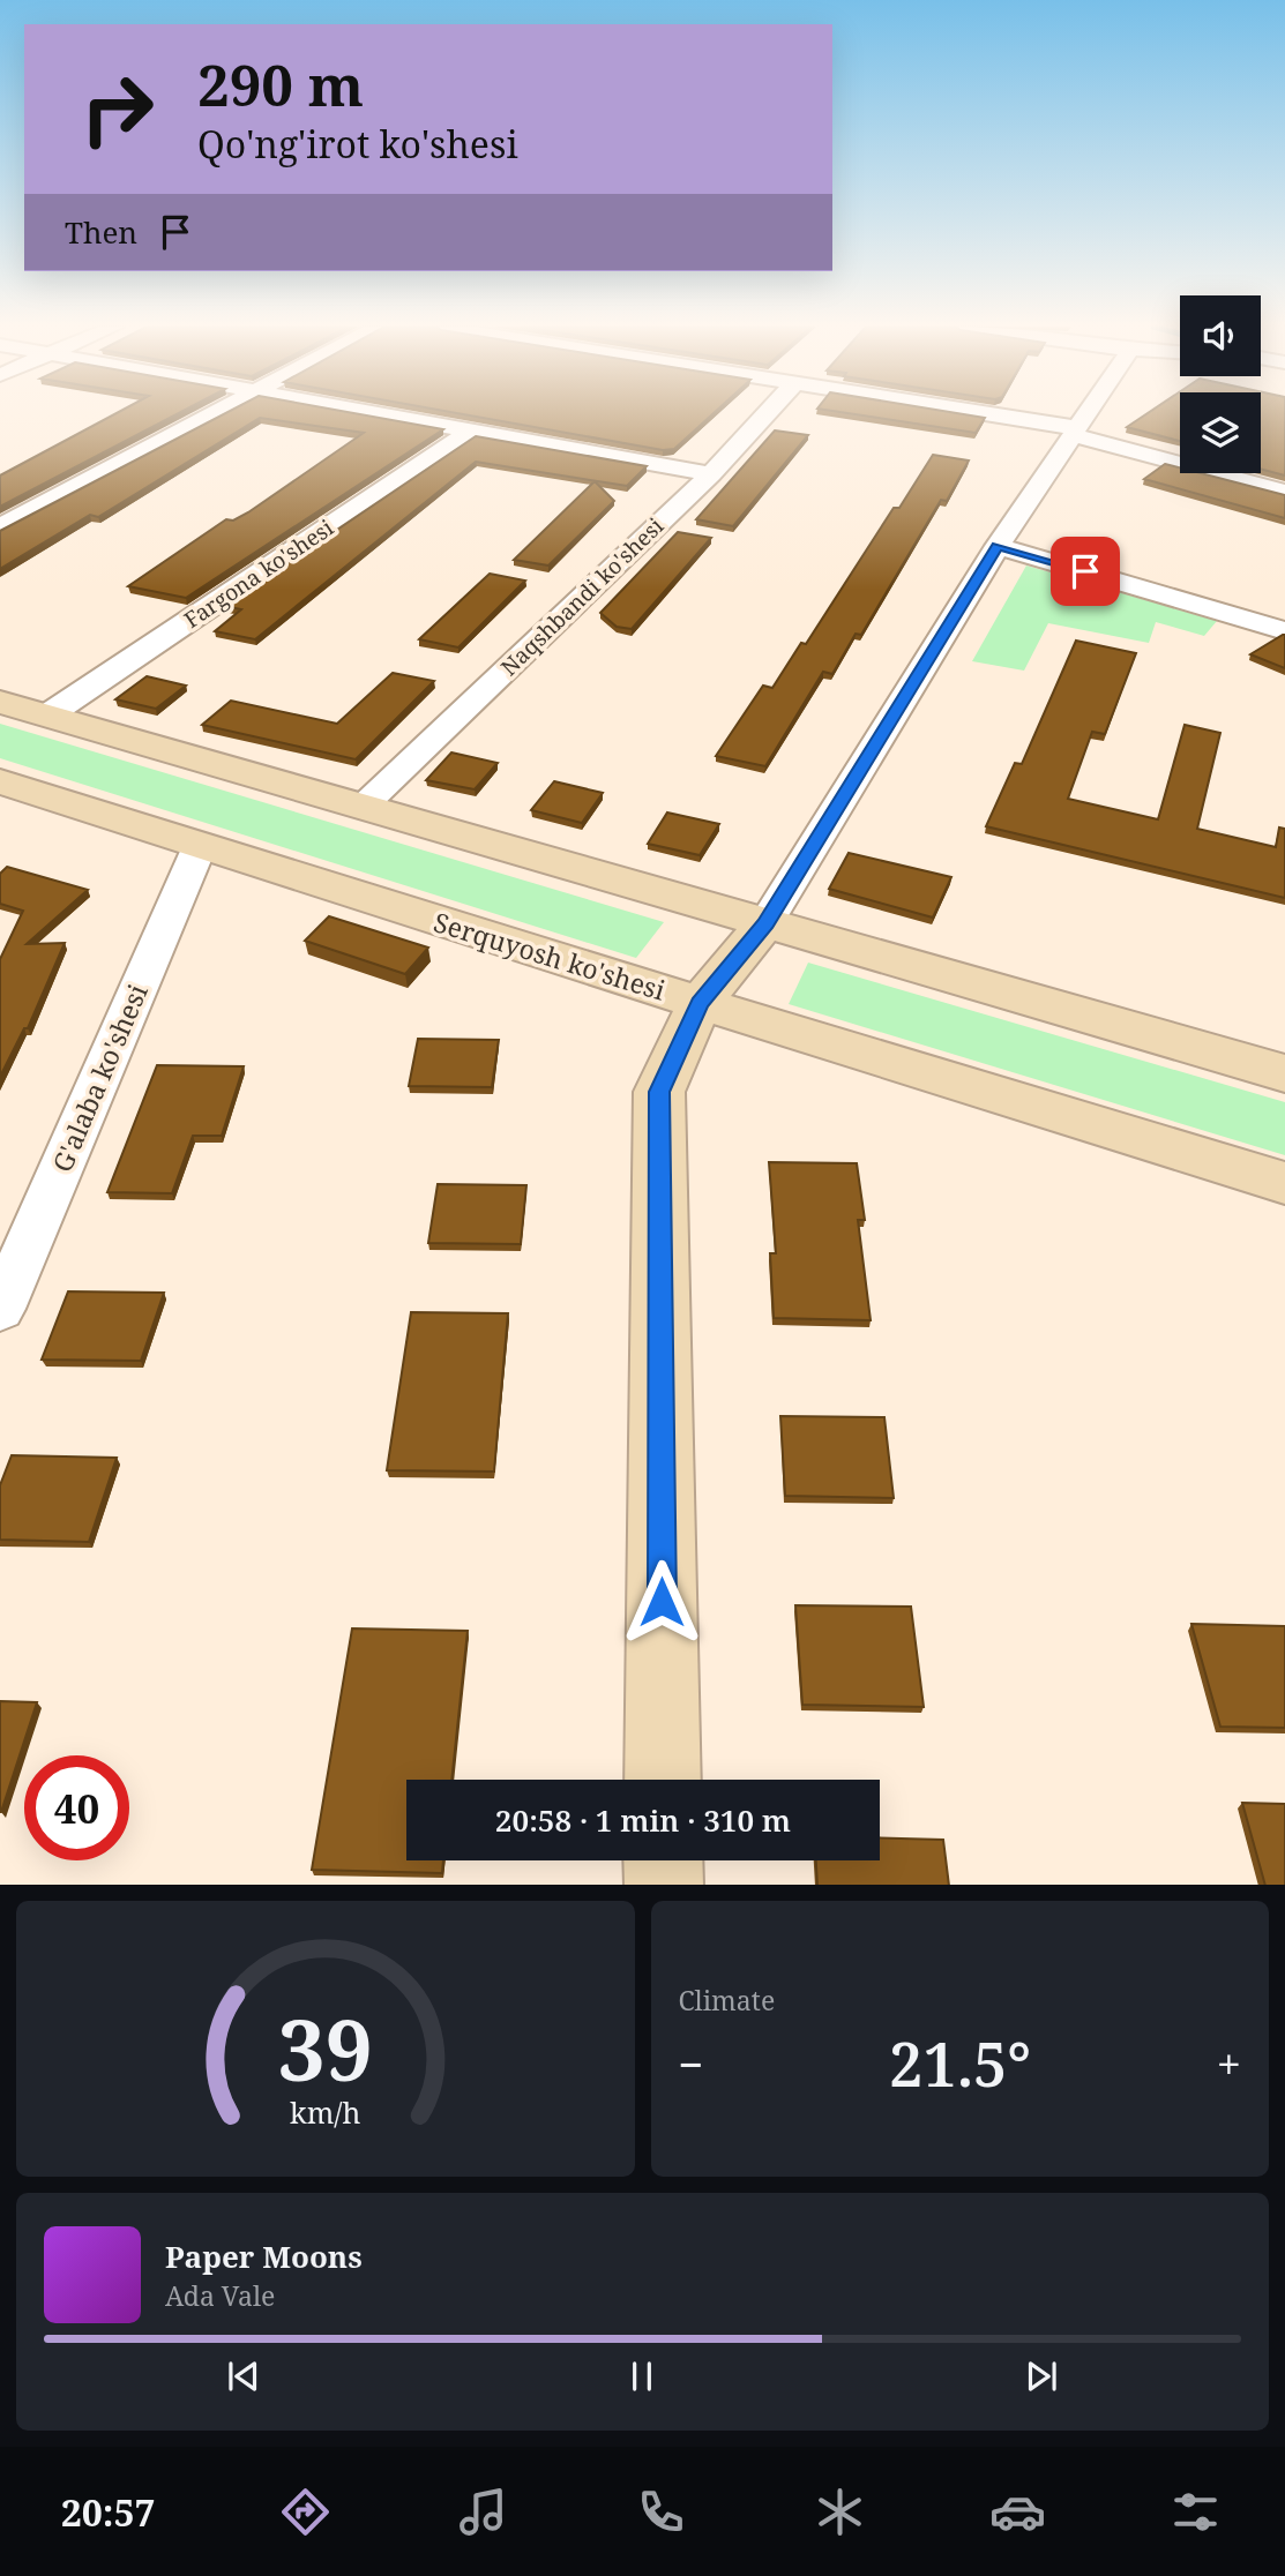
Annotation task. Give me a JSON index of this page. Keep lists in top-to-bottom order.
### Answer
{
  "streets": {
    "street": [
      "Fargona ko'shesi",
      "Naqshbandi ko'shesi",
      "Serquyosh ko'shesi",
      "G'alaba ko'shesi"
    ]
  },
  "crossings": [
    ["Serquyosh ko'shesi", "G'alaba ko'shesi"]
  ],
  "page": {
    "turn": ["290 m", "Qo'ng'irot ko'shesi"],
    "then": "Then",
    "limit": "40",
    "trip": "20:58 · 1 min · 310 m",
    "tile": "Climate",
    "heat": ["−", "21.5°", "+"],
    "song": ["Paper Moons", "Ada Vale"],
    "tabs": "20:57",
    "gauge": ["39", "km/h"]
  }
}
